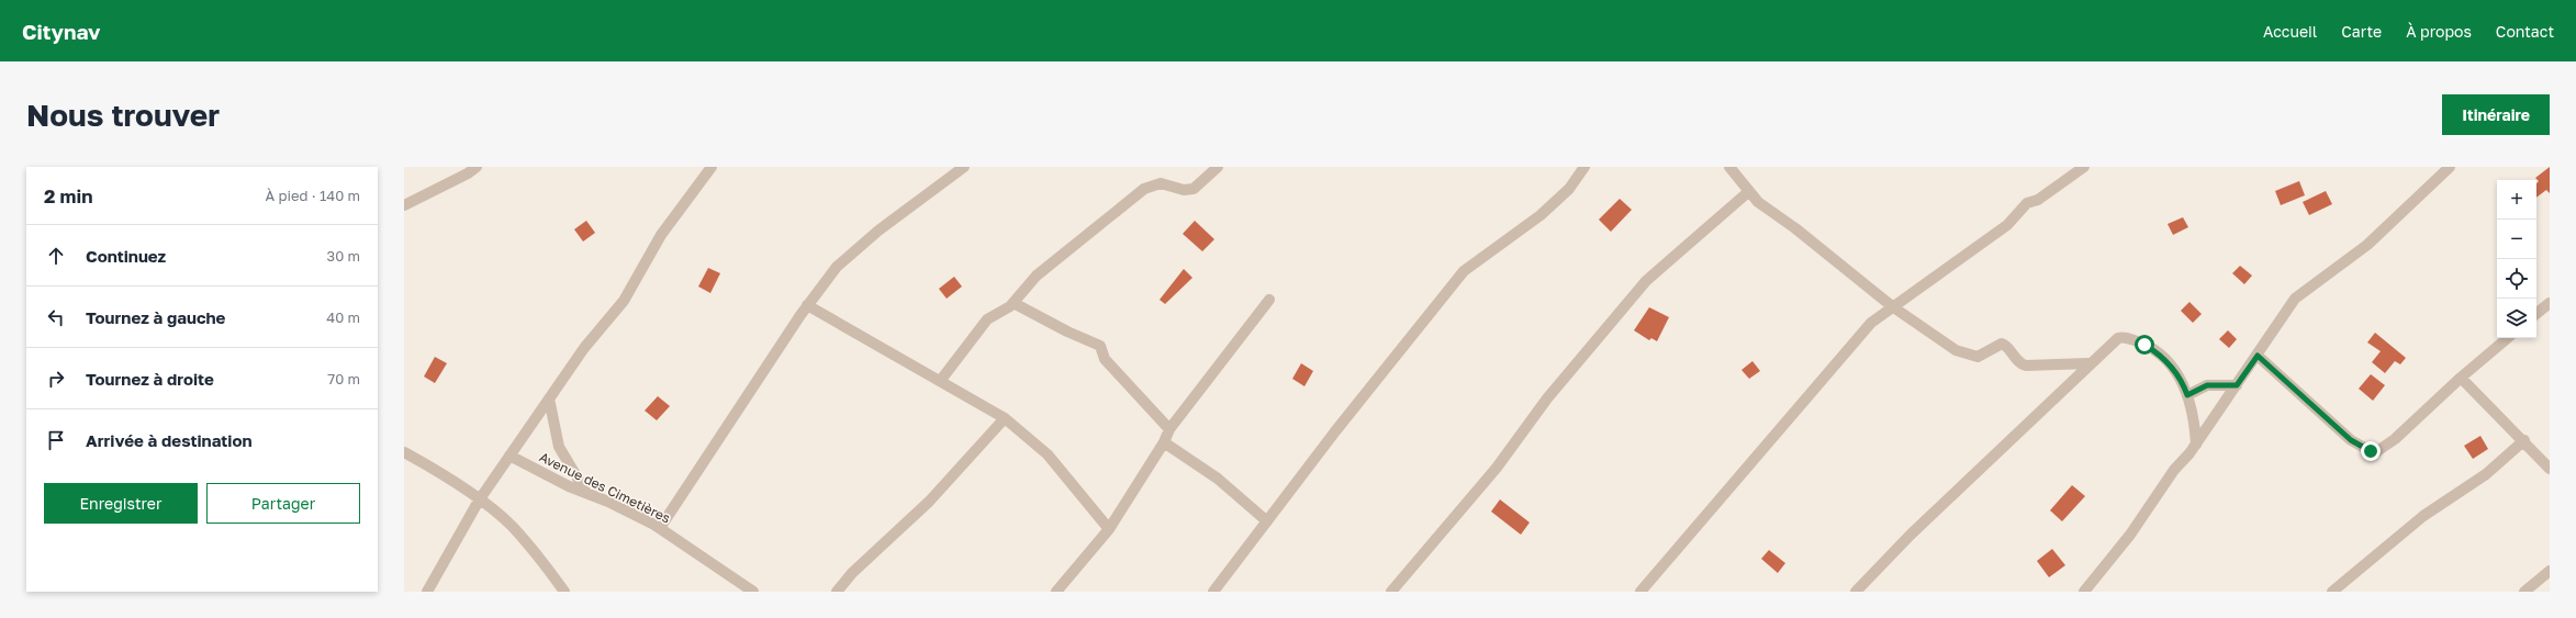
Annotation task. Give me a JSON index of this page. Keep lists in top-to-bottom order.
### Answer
{
  "streets": {
    "street": ["Avenue des Cimetières"]
  },
  "page": {
    "header": "Citynav",
    "nav": [
      "Accueil",
      "Carte",
      "À propos",
      "Contact"
    ],
    "buttons": [
      "Itinéraire",
      ["Enregistrer", "Partager"]
    ],
    "title": "Nous trouver",
    "heading": ["2 min", "À pied · 140 m"],
    "map_buttons": ["+", "−"],
    "list": [
      ["Continuez", "30 m"],
      ["Tournez à gauche", "40 m"],
      ["Tournez à droite", "70 m"],
      "Arrivée à destination"
    ]
  }
}
